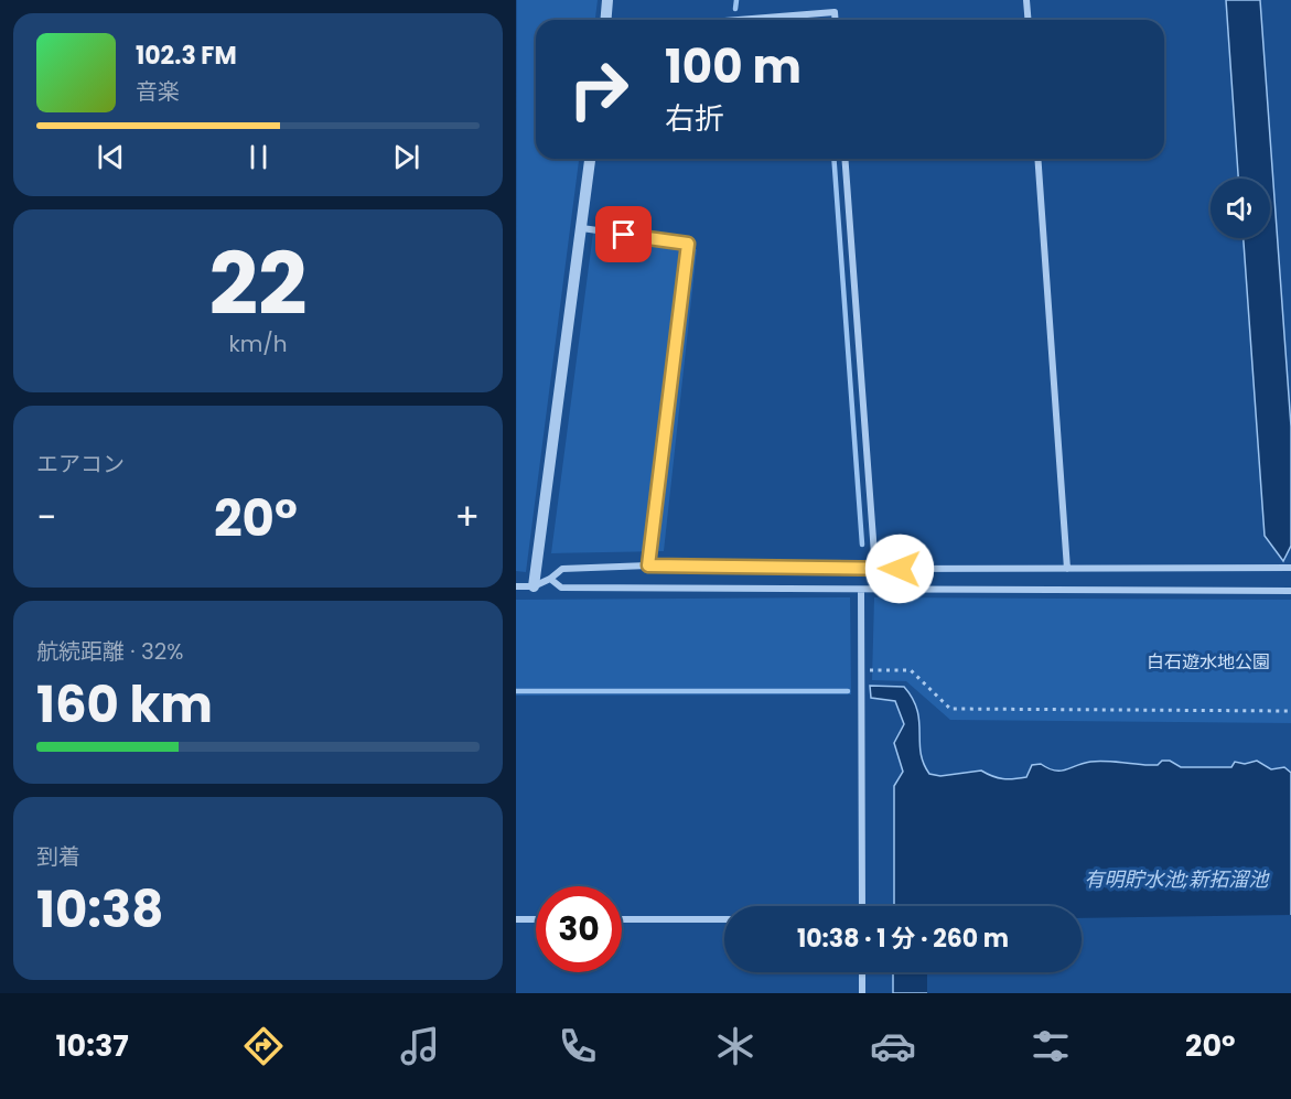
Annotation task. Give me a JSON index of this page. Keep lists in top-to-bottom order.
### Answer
{
  "water": ["有明貯水池;新拓溜池"],
  "parks": ["白石遊水地公園"],
  "page": {
    "turn": ["100 m", "右折"],
    "song": ["102.3 FM", "音楽"],
    "tile": [
      ["22", "km/h"],
      "エアコン",
      ["航続距離 · 32%", "160 km"],
      ["到着", "10:38"]
    ],
    "heat": ["−", "20°", "+"],
    "limit": "30",
    "trip": "10:38 · 1 分 · 260 m",
    "tabs": ["10:37", "20°"]
  }
}
